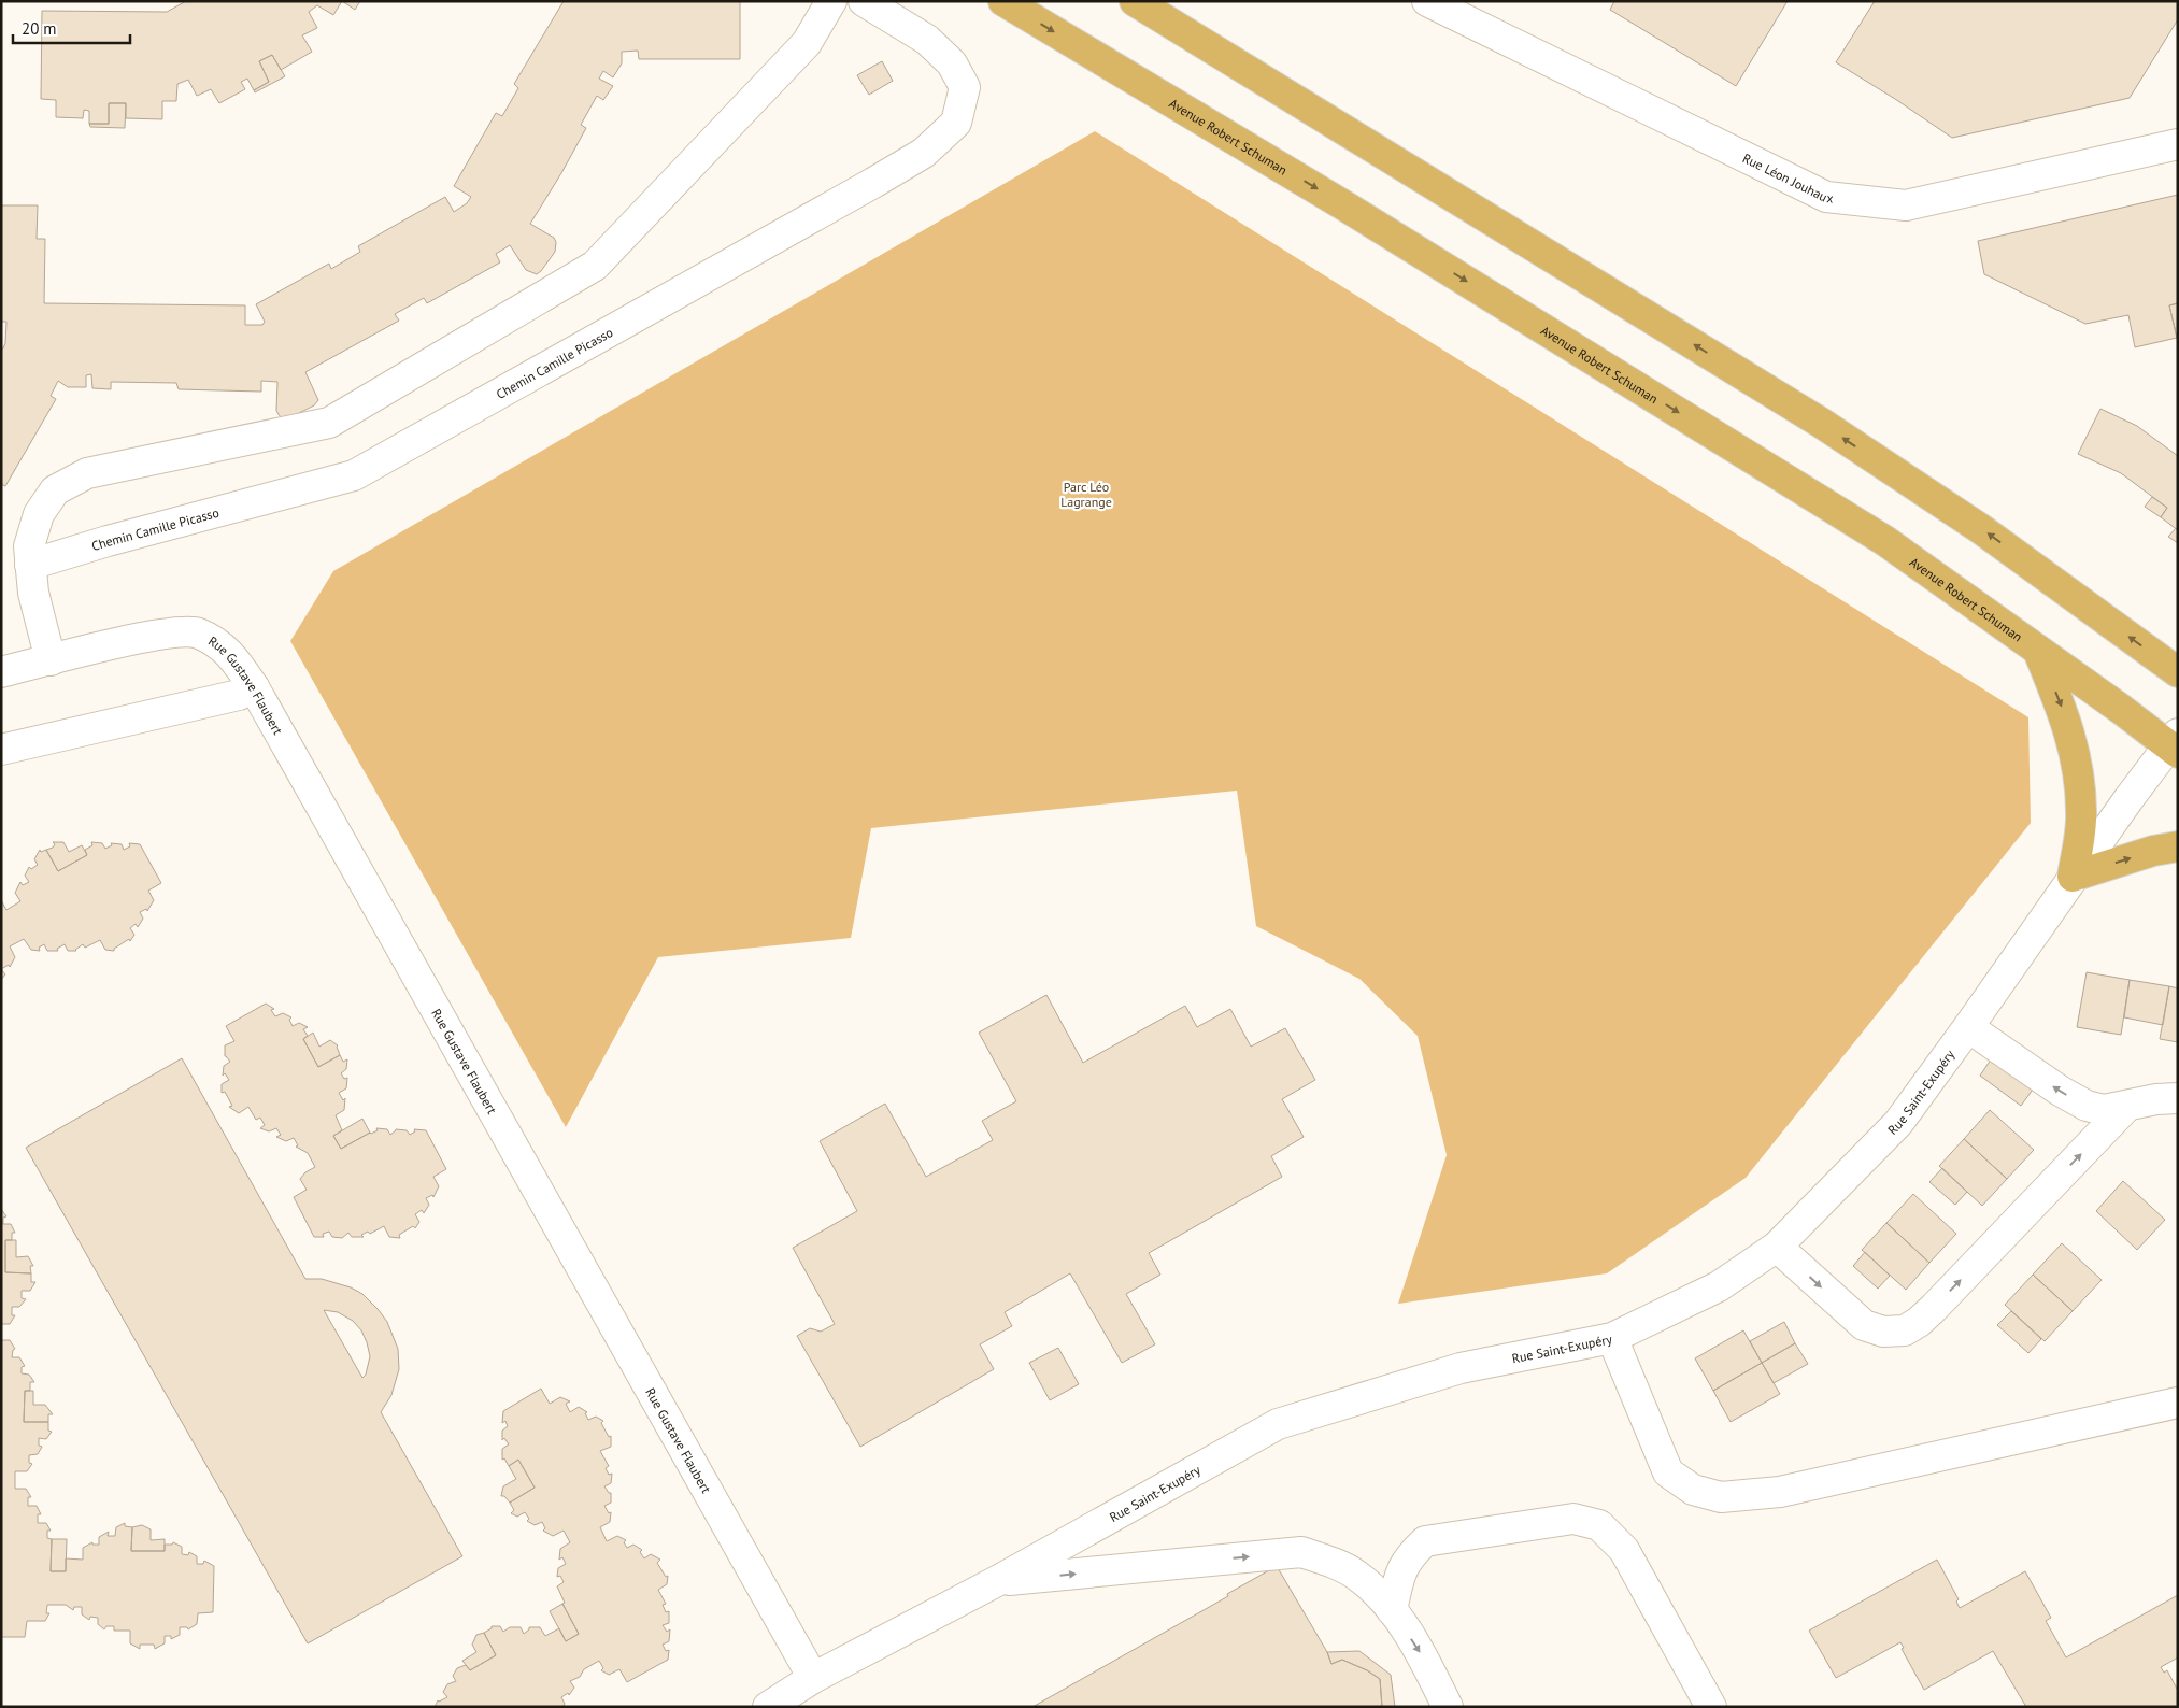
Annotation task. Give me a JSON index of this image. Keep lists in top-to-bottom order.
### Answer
{
  "streets": {
    "main road": ["Avenue Robert Schuman"],
    "street": [
      "Rue Léon Jouhaux",
      "Chemin Camille Picasso",
      "Rue Gustave Flaubert",
      "Rue Saint-Exupéry"
    ]
  },
  "crossings": [
    ["Avenue Robert Schuman", "Rue Saint-Exupéry"],
    ["Rue Gustave Flaubert", "Rue Saint-Exupéry"]
  ],
  "parks": ["Parc Léo Lagrange"],
  "scale_bar": "20 m"
}
